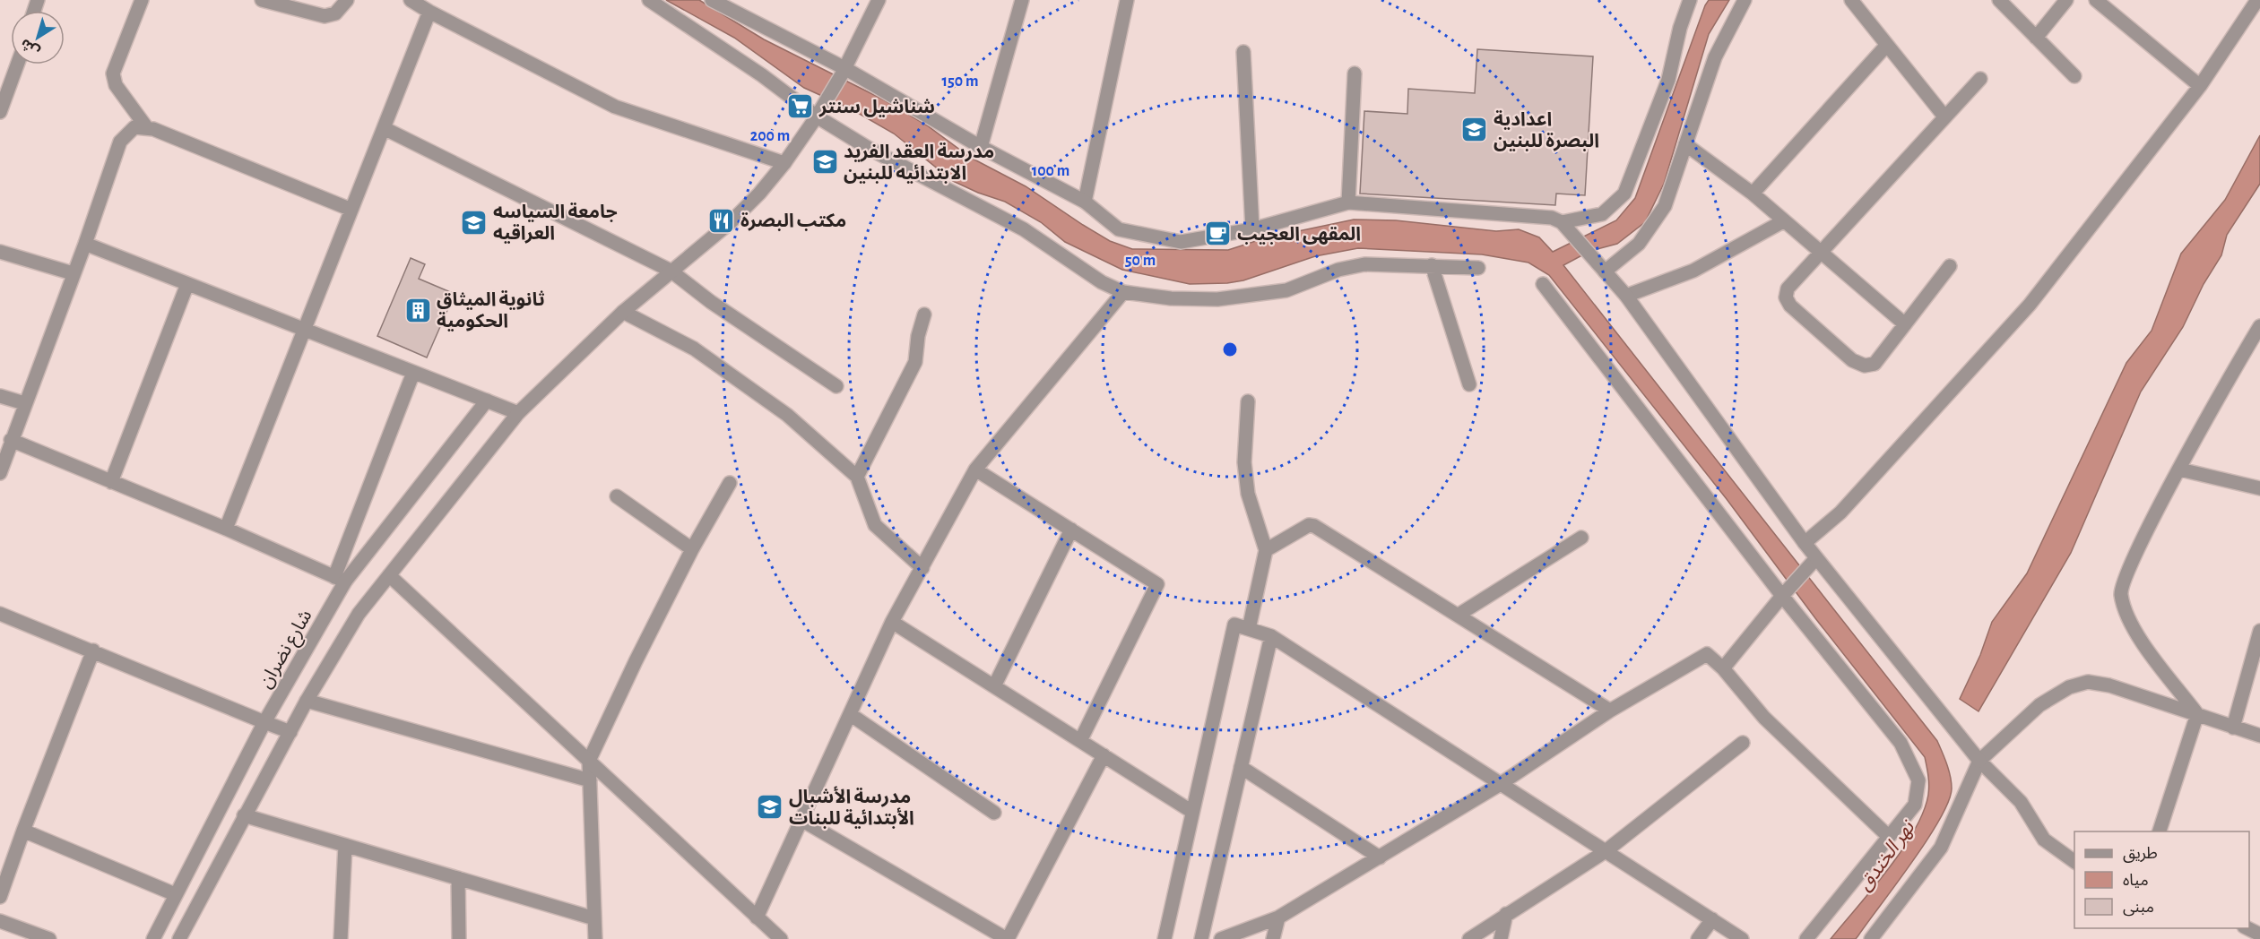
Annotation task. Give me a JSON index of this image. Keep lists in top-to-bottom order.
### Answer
{
  "streets": {
    "street": ["شارع نضران"]
  },
  "water": ["نهر الخندق"],
  "places": {
    "supermarket": ["شناشيل سنتر"],
    "school or university": [
      "اعدادية البصرة للبنين",
      "مدرسة العقد الفريد الابتدائيه للبنين",
      "جامعة السياسه العراقيه",
      "مدرسة الأشبال الأبتدائية للبنات"
    ],
    "restaurant": ["مكتب البصرة"],
    "cafe": ["المقهى العجيب"],
    "building": ["ثانوية الميثاق الحكومية"]
  },
  "legend": ["طريق", "مياه", "مبنى"],
  "north": "bottom left",
  "rings": [
    "150 m",
    "200 m",
    "100 m",
    "50 m"
  ]
}
